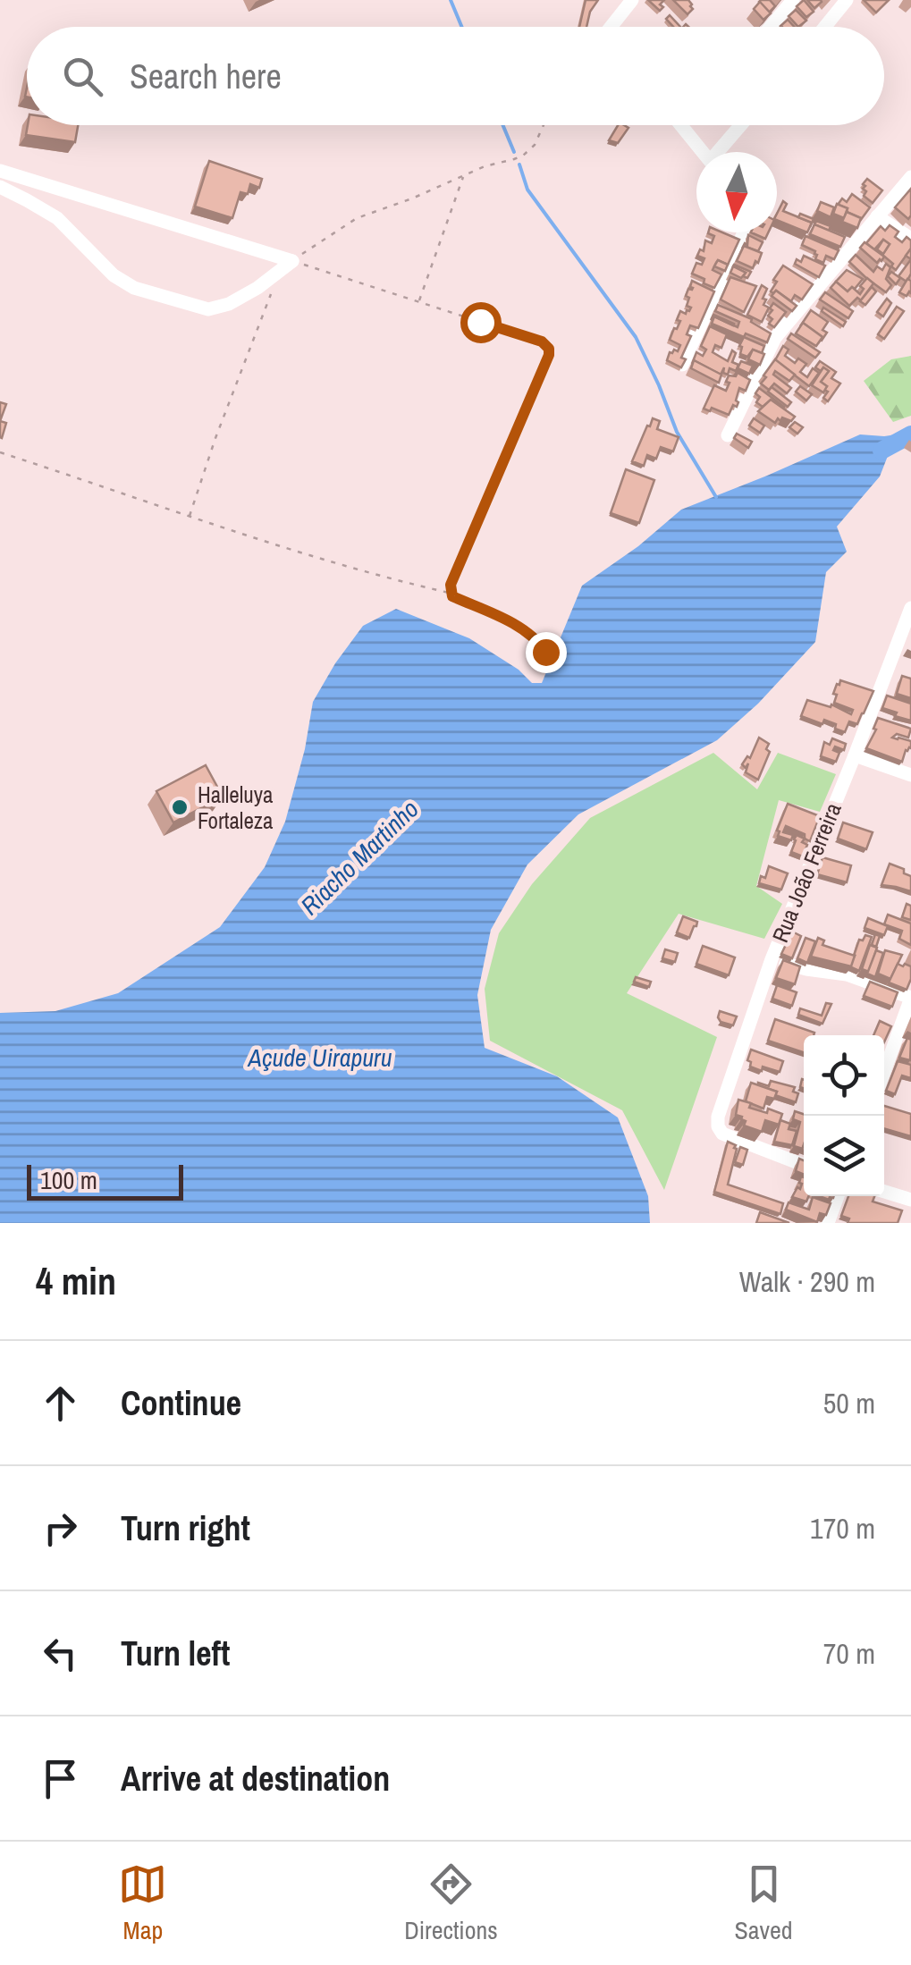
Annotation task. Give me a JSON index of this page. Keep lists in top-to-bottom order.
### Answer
{
  "streets": {
    "street": ["Rua João Ferreira"]
  },
  "water": ["Riacho Martinho", "Açude Uirapuru"],
  "places": ["Halleluya Fortaleza"],
  "scale_bar": "100 m",
  "north": "bottom",
  "page": {
    "search": "Search here",
    "scale": "100 m",
    "heading": ["4 min", "Walk · 290 m"],
    "list": [
      ["Continue", "50 m"],
      ["Turn right", "170 m"],
      ["Turn left", "70 m"],
      "Arrive at destination"
    ],
    "nav": ["Map", "Directions", "Saved"]
  }
}
